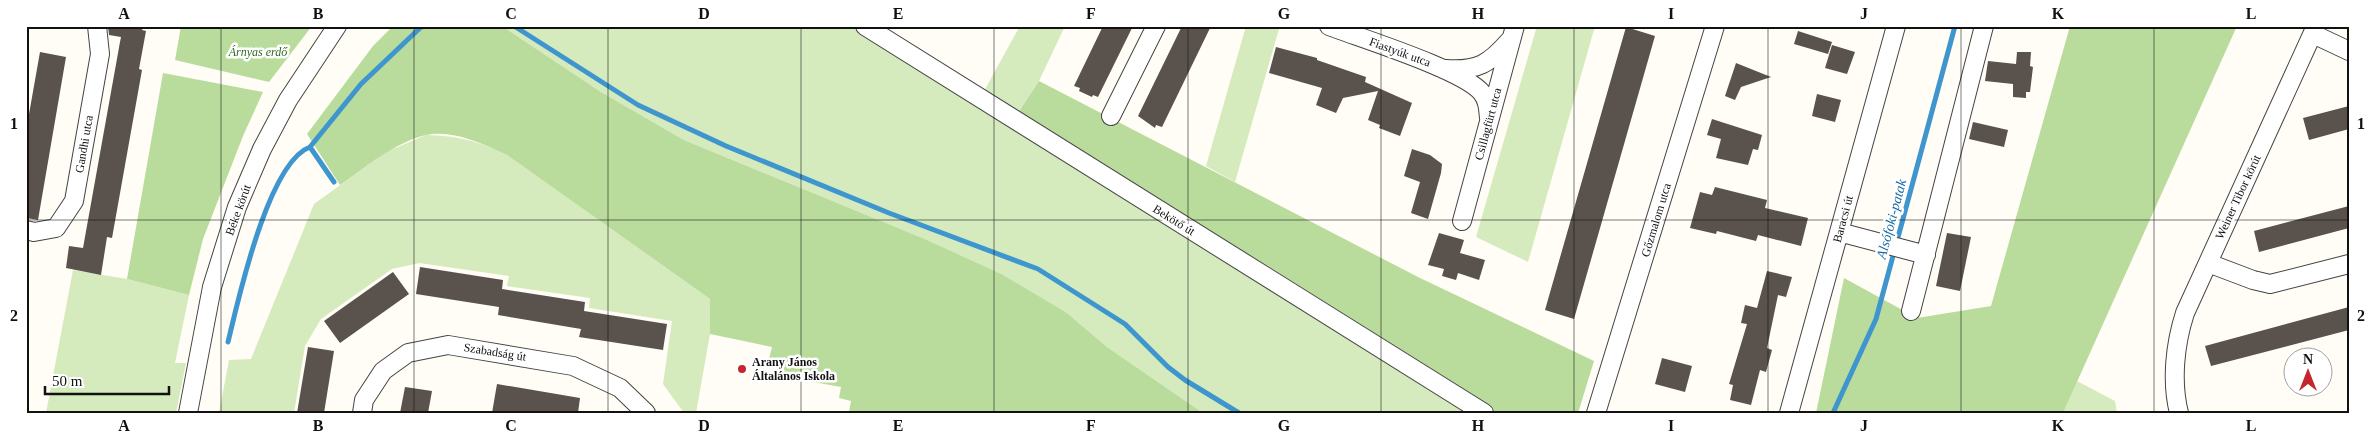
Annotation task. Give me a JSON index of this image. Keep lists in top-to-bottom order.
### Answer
{
  "streets": {
    "street": [
      "Fiastyúk utca",
      "Csillagfürt utca",
      "Gandhi utca",
      "Weiner Tibor körút",
      "Béke körút",
      "Baracsi út",
      "Bekötő út",
      "Gőzmalom utca",
      "Szabadság út"
    ]
  },
  "crossings": [
    ["Fiastyúk utca", "Csillagfürt utca"]
  ],
  "water": ["Alsófoki-patak"],
  "parks": ["Árnyas erdő"],
  "places": ["Arany János Általános Iskola"],
  "scale_bar": "50 m",
  "north": "top",
  "grid": {
    "columns": [
      "A",
      "B",
      "C",
      "D",
      "E",
      "F",
      "G",
      "H",
      "I",
      "J",
      "K",
      "L"
    ],
    "rows": ["1", "2"]
  }
}
